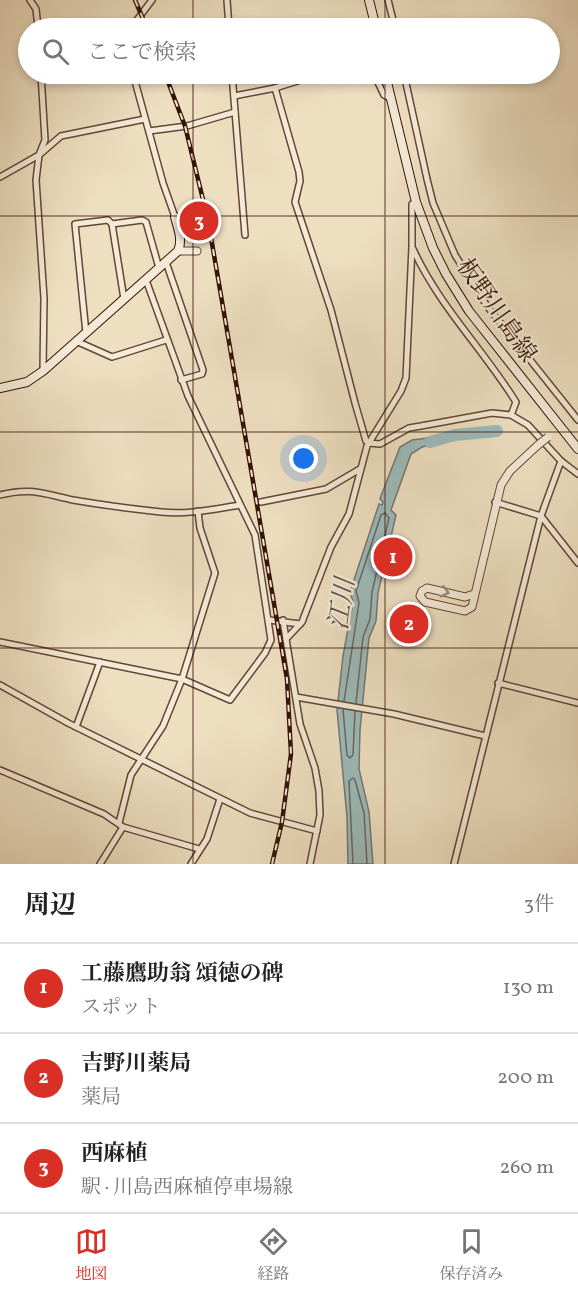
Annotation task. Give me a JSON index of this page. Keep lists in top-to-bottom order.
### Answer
{
  "streets": {
    "main road": ["板野川島線"]
  },
  "water": ["江川"],
  "page": {
    "search": "ここで検索",
    "pins": ["3", "1", "2"],
    "heading": ["周辺", "3件"],
    "list": [
      {
        "mark": "1",
        "name": "工藤鷹助翁 頌徳の碑",
        "note": "スポット",
        "value": "130 m"
      },
      {
        "mark": "2",
        "name": "吉野川薬局",
        "note": "薬局",
        "value": "200 m"
      },
      {
        "mark": "3",
        "name": "西麻植",
        "note": "駅 · 川島西麻植停車場線",
        "value": "260 m"
      }
    ],
    "nav": ["地図", "経路", "保存済み"]
  }
}
